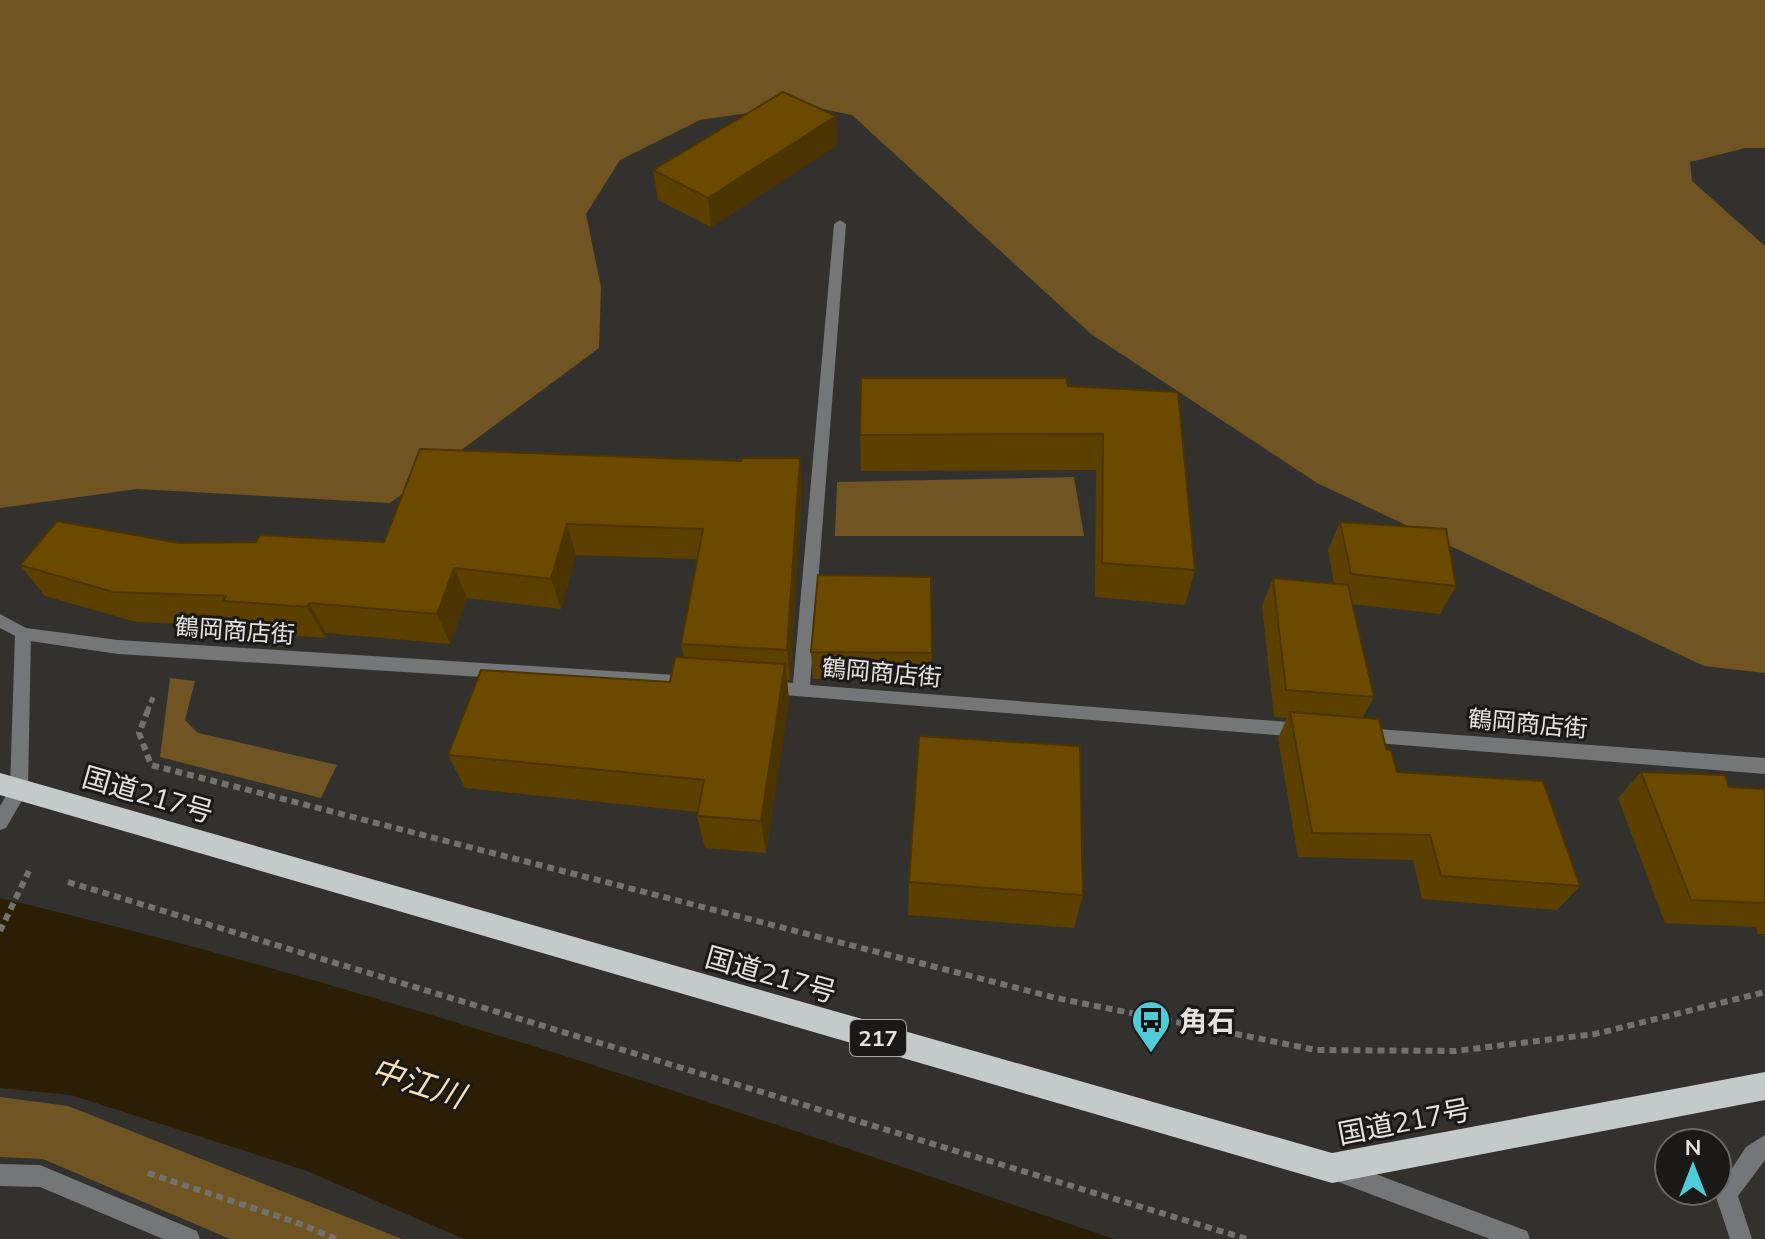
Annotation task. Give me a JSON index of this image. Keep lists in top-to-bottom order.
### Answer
{
  "streets": {
    "highway": ["国道217号", "217"],
    "street": ["鶴岡商店街"]
  },
  "water": ["中江川"],
  "places": {
    "bus stop": ["角石"]
  },
  "north": "top"
}
